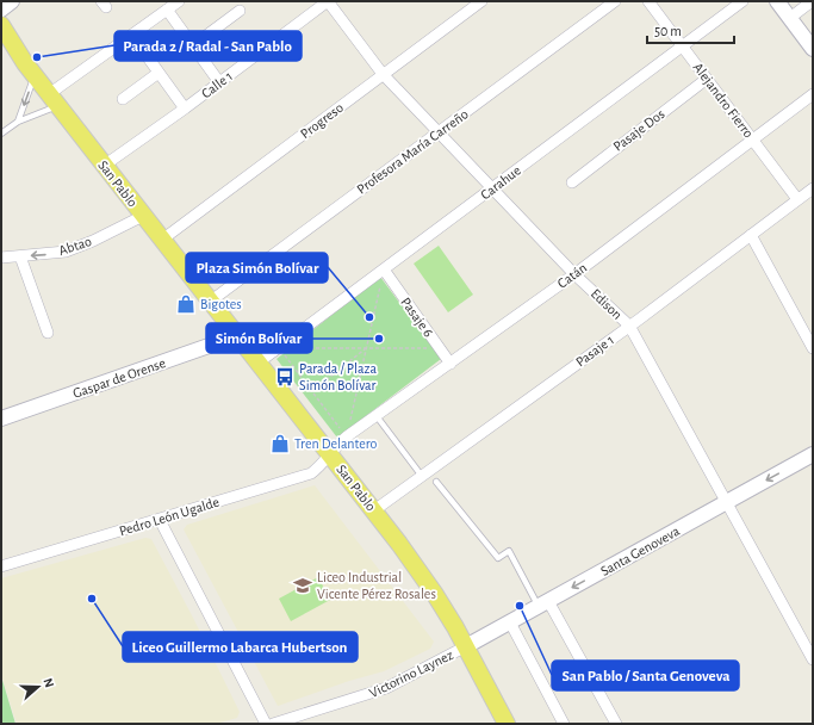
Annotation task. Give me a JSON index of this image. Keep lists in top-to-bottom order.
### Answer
{
  "streets": {
    "main road": ["San Pablo"],
    "street": [
      "Calle 1",
      "Alejandro Fierro",
      "Progreso",
      "Pasaje Dos",
      "Profesora María Carreño",
      "Carahue",
      "Abtao",
      "Catán",
      "Edison",
      "Pasaje 6",
      "Pasaje 1",
      "Gaspar de Orense",
      "Pedro León Ugalde",
      "Santa Genoveva",
      "Victorino Laynez"
    ]
  },
  "crossings": [
    ["Calle 1", "San Pablo"],
    ["Calle 1", "Edison"],
    ["Alejandro Fierro", "Pasaje Dos"],
    ["Alejandro Fierro", "Carahue"],
    ["Alejandro Fierro", "Catán"],
    ["Alejandro Fierro", "Pasaje 1"],
    ["Progreso", "San Pablo"],
    ["Progreso", "Edison"],
    ["Profesora María Carreño", "San Pablo"],
    ["Profesora María Carreño", "Edison"],
    ["Carahue", "San Pablo"],
    ["Carahue", "Edison"],
    ["Carahue", "Pasaje 6"],
    ["San Pablo", "Abtao"],
    ["San Pablo", "Catán"],
    ["San Pablo", "Pasaje 1"],
    ["San Pablo", "Gaspar de Orense"],
    ["San Pablo", "Pedro León Ugalde"],
    ["San Pablo", "Santa Genoveva"],
    ["San Pablo", "Victorino Laynez"],
    ["Catán", "Edison"],
    ["Catán", "Pasaje 6"],
    ["Catán", "Pedro León Ugalde"],
    ["Edison", "Pasaje 1"],
    ["Edison", "Santa Genoveva"],
    ["Santa Genoveva", "Victorino Laynez"]
  ],
  "one_way": ["Abtao", "Santa Genoveva"],
  "places": {
    "other": [
      "Parada 2 / Radal - San Pablo",
      "Plaza Simón Bolívar",
      "Simón Bolívar",
      "Liceo Guillermo Labarca Hubertson",
      "San Pablo / Santa Genoveva"
    ],
    "shop": ["Bigotes", "Tren Delantero"],
    "bus stop": ["Parada / Plaza Simón Bolívar"],
    "school or university": ["Liceo Industrial Vicente Pérez Rosales"]
  },
  "scale_bar": "50 m",
  "north": "right"
}
